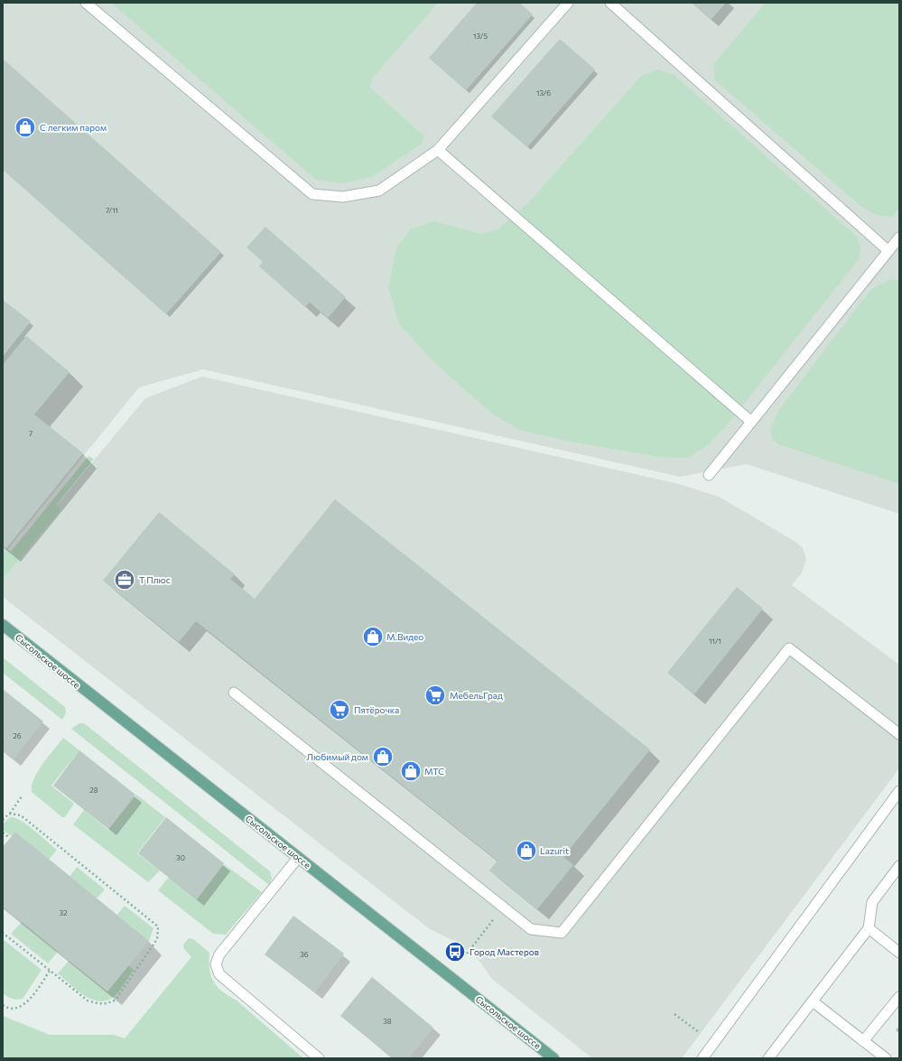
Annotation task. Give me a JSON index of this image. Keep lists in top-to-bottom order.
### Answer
{
  "streets": {
    "main road": ["Сысольское шоссе"]
  },
  "places": {
    "shop": [
      "С легким паром",
      "М.Видео",
      "Любимый дом",
      "МТС",
      "Lazurit"
    ],
    "office": ["Т Плюс"],
    "supermarket": ["МебельГрад", "Пятёрочка"],
    "bus stop": ["Город Мастеров"]
  },
  "house_numbers": [
    "13/5",
    "13/6",
    "7/11",
    "7",
    "11/1",
    "26",
    "28",
    "30",
    "32",
    "36",
    "38"
  ]
}
